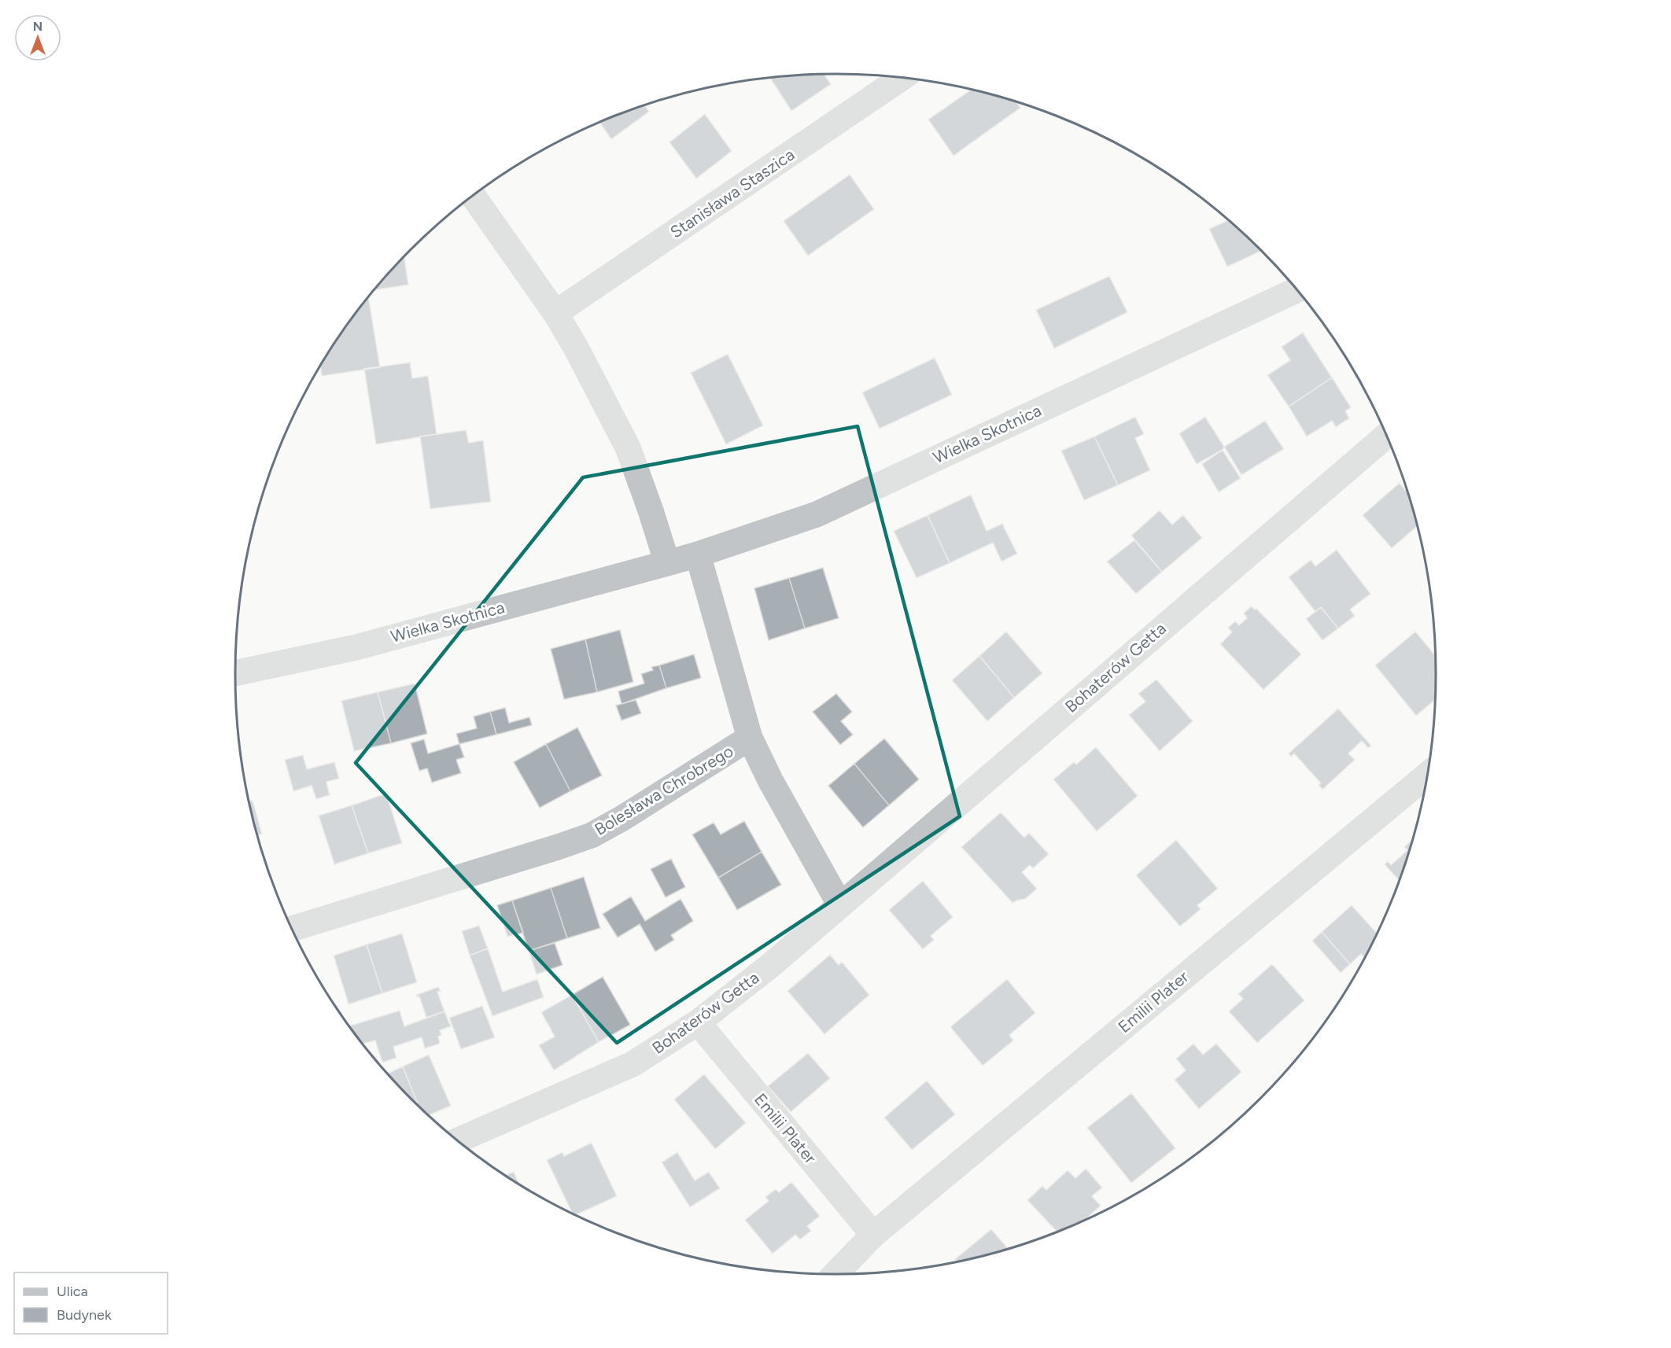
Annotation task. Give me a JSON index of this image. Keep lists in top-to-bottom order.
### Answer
{
  "streets": {
    "street": [
      "Stanisława Staszica",
      "Wielka Skotnica",
      "Bohaterów Getta",
      "Bolesława Chrobrego",
      "Emilii Plater"
    ]
  },
  "crossings": [
    ["Wielka Skotnica", "Bolesława Chrobrego"],
    ["Bohaterów Getta", "Emilii Plater"]
  ],
  "legend": ["Ulica", "Budynek"],
  "north": "top"
}
